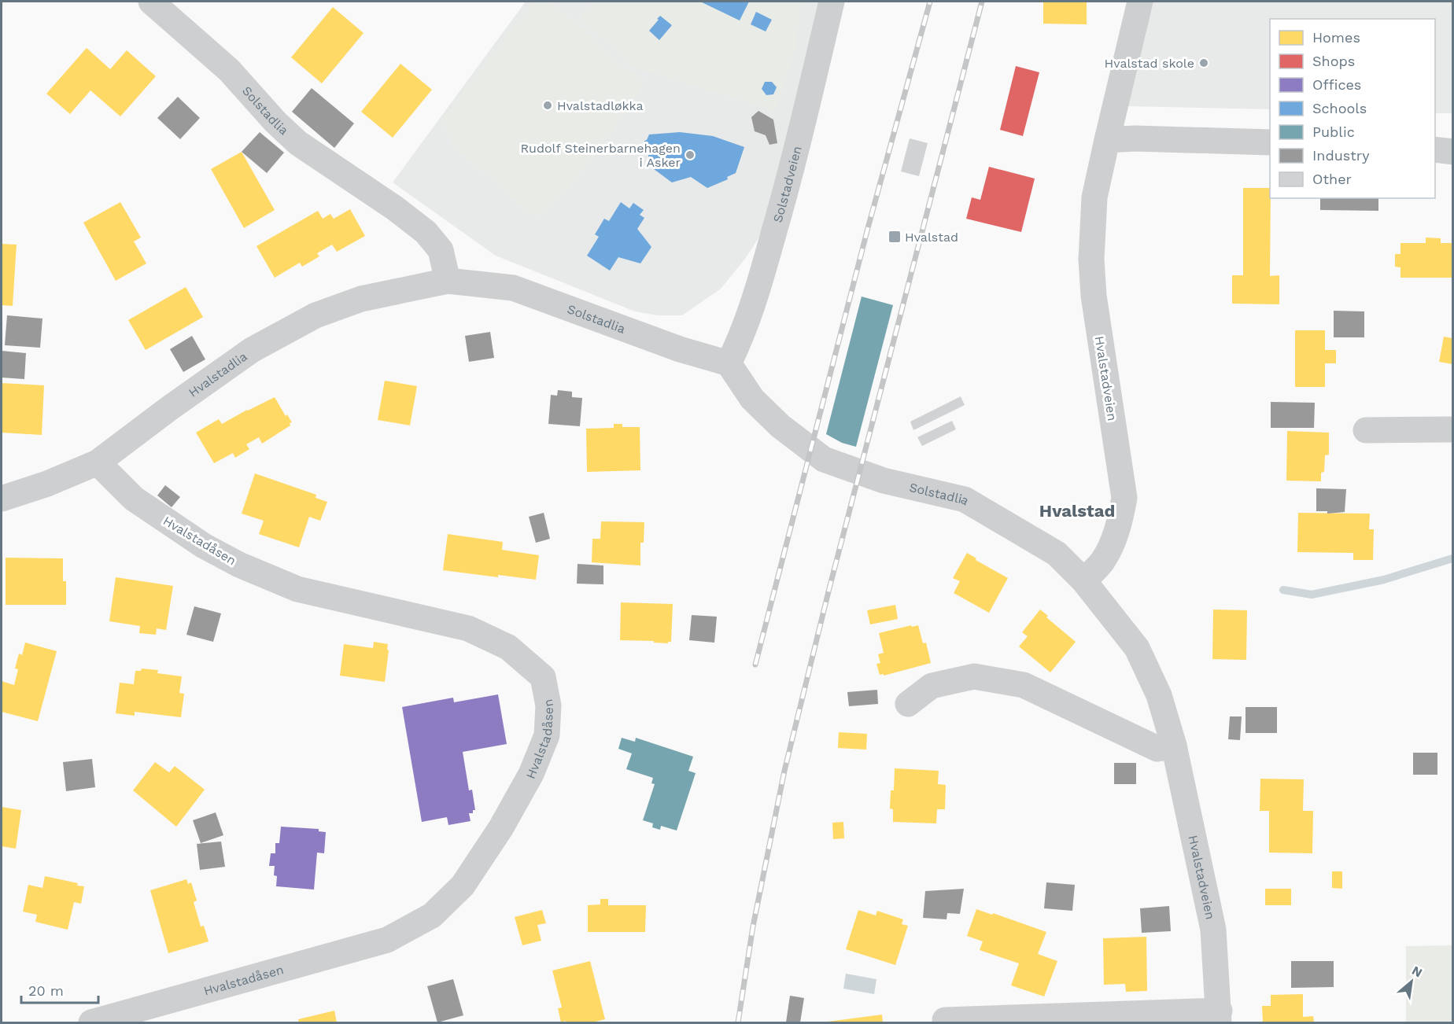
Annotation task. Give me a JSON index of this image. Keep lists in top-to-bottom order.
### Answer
{
  "streets": {
    "street": [
      "Solstadlia",
      "Solstadveien",
      "Hvalstadlia",
      "Hvalstadveien",
      "Hvalstadåsen"
    ]
  },
  "crossings": [
    ["Solstadlia", "Solstadveien"],
    ["Solstadlia", "Hvalstadlia"],
    ["Solstadlia", "Hvalstadveien"],
    ["Hvalstadlia", "Hvalstadåsen"]
  ],
  "districts": ["Hvalstad"],
  "places": {
    "other": ["Hvalstad skole", "Hvalstadløkka", "Rudolf Steinerbarnehagen i Asker"],
    "transit": ["Hvalstad"]
  },
  "legend": [
    "Homes",
    "Shops",
    "Offices",
    "Schools",
    "Public",
    "Industry",
    "Other"
  ],
  "scale_bar": "20 m",
  "north": "top right"
}
